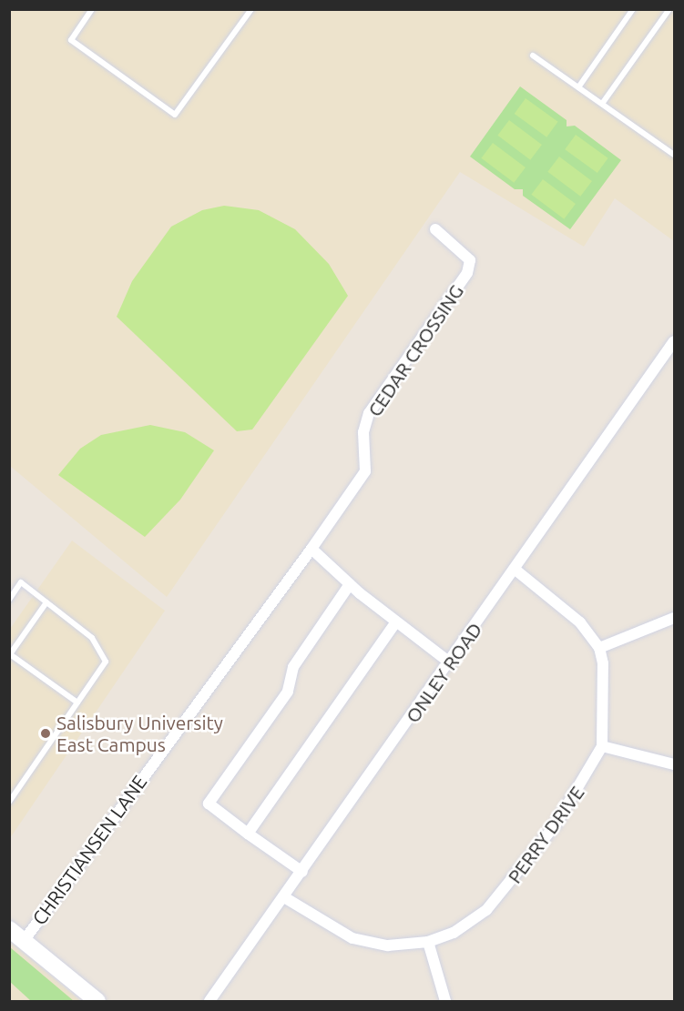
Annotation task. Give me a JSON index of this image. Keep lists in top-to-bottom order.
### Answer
{
  "streets": {
    "street": [
      "CEDAR CROSSING",
      "ONLEY ROAD",
      "PERRY DRIVE",
      "CHRISTIANSEN LANE"
    ]
  },
  "crossings": [
    ["CEDAR CROSSING", "CHRISTIANSEN LANE"],
    ["ONLEY ROAD", "PERRY DRIVE"]
  ],
  "places": ["Salisbury University East Campus"]
}
